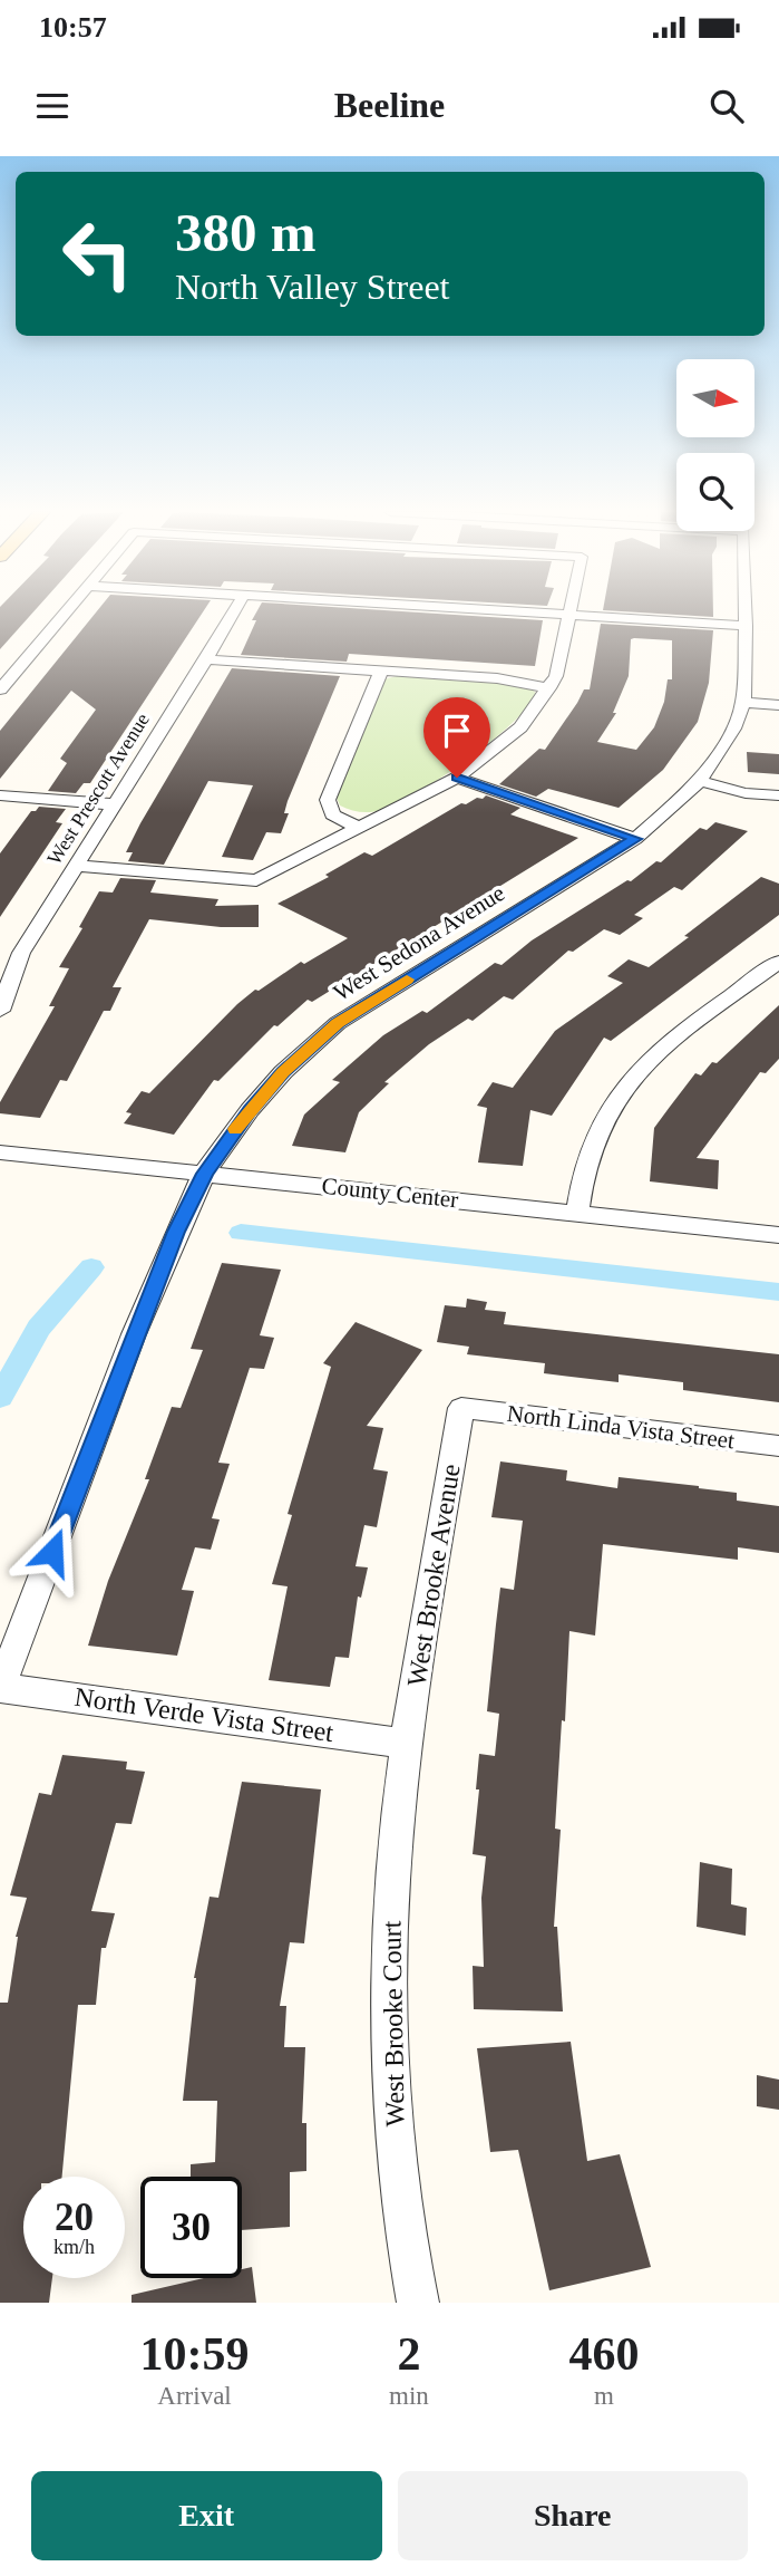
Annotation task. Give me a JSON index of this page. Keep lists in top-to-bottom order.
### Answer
{
  "streets": {
    "street": [
      "West Prescott Avenue",
      "West Sedona Avenue",
      "County Center",
      "North Linda Vista Street",
      "West Brooke Avenue",
      "North Verde Vista Street",
      "West Brooke Court"
    ]
  },
  "crossings": [
    ["West Sedona Avenue", "County Center"],
    ["West Sedona Avenue", "North Verde Vista Street"],
    ["North Linda Vista Street", "West Brooke Avenue"],
    ["West Brooke Avenue", "North Verde Vista Street"],
    ["West Brooke Avenue", "West Brooke Court"],
    ["North Verde Vista Street", "West Brooke Court"]
  ],
  "north": "right",
  "page": {
    "status": "10:57",
    "header": "Beeline",
    "turn": ["380 m", "North Valley Street"],
    "speed": "20 km/h",
    "limit": "30",
    "eta": [
      "10:59",
      "Arrival",
      "2",
      "min",
      "460",
      "m"
    ],
    "buttons": ["Exit", "Share"]
  }
}
